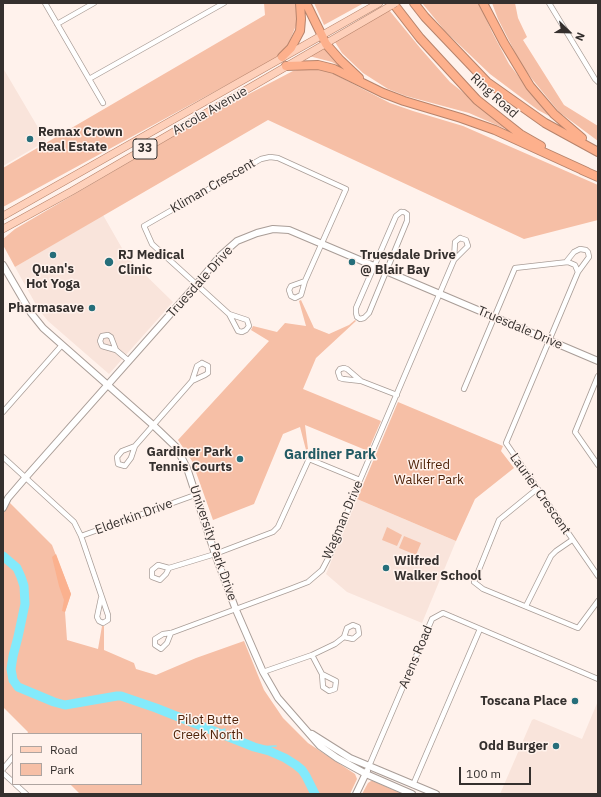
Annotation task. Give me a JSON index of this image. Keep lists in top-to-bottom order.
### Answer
{
  "streets": {
    "highway": ["Ring Road"],
    "main road": ["Arcola Avenue", "33"],
    "street": [
      "Kliman Crescent",
      "Truesdale Drive",
      "Laurier Crescent",
      "Elderkin Drive",
      "Wagman Drive",
      "University Park Drive",
      "Arens Road"
    ]
  },
  "crossings": [
    ["Ring Road", "Arcola Avenue"],
    ["Kliman Crescent", "Truesdale Drive"],
    ["Truesdale Drive", "Laurier Crescent"],
    ["Truesdale Drive", "Elderkin Drive"],
    ["Truesdale Drive", "Wagman Drive"],
    ["Truesdale Drive", "University Park Drive"],
    ["Elderkin Drive", "University Park Drive"],
    ["Wagman Drive", "University Park Drive"],
    ["University Park Drive", "Arens Road"]
  ],
  "districts": ["Gardiner Park"],
  "parks": ["Wilfred Walker Park", "Pilot Butte Creek North"],
  "places": [
    "Remax Crown Real Estate",
    "Quan's Hot Yoga",
    "RJ Medical Clinic",
    "Truesdale Drive @ Blair Bay",
    "Pharmasave",
    "Gardiner Park Tennis Courts",
    "Wilfred Walker School",
    "Toscana Place",
    "Odd Burger"
  ],
  "legend": ["Road", "Park"],
  "scale_bar": "100 m",
  "north": "bottom right"
}
